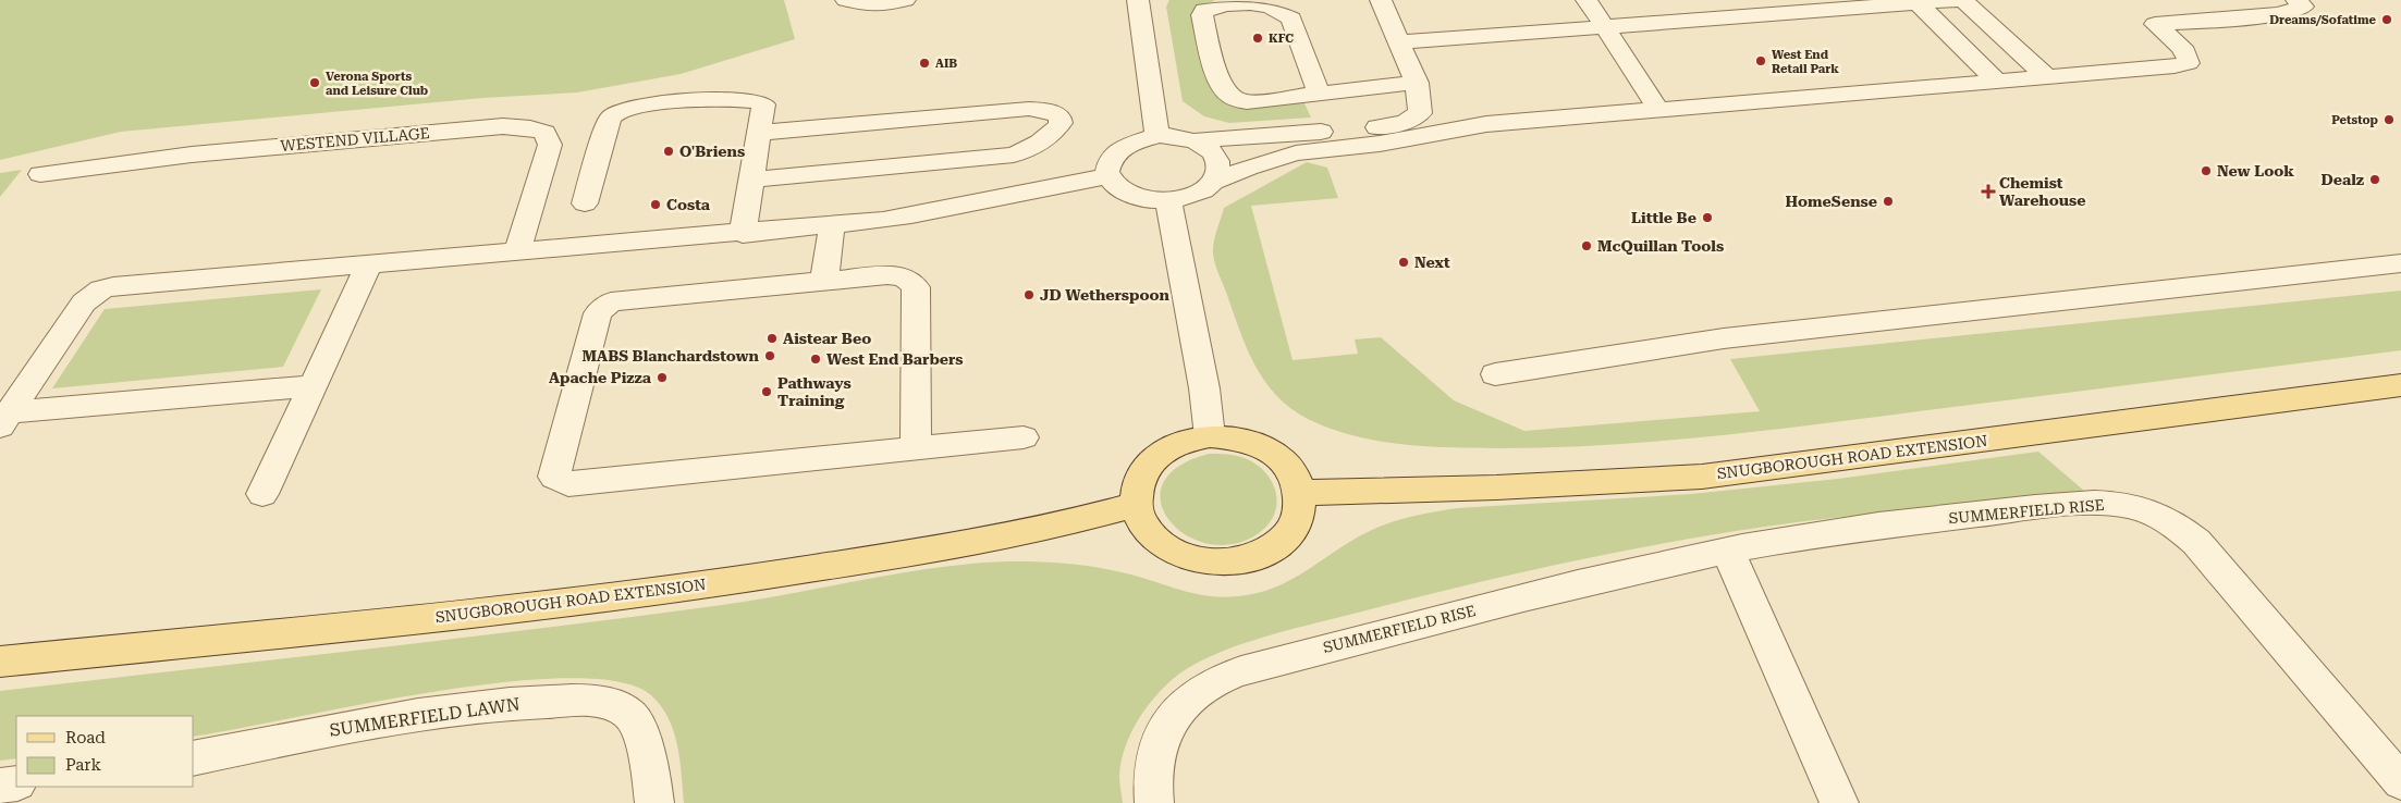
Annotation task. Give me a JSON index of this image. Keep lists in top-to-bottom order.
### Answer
{
  "streets": {
    "main road": ["SNUGBOROUGH ROAD EXTENSION"],
    "street": ["WESTEND VILLAGE", "SUMMERFIELD RISE", "SUMMERFIELD LAWN"]
  },
  "places": {
    "other": [
      "Dreams/Sofatime",
      "KFC",
      "West End Retail Park",
      "AIB",
      "Verona Sports and Leisure Club",
      "Petstop",
      "O'Briens",
      "New Look",
      "Dealz",
      "HomeSense",
      "Costa",
      "Little Be",
      "McQuillan Tools",
      "Next",
      "JD Wetherspoon",
      "Aistear Beo",
      "MABS Blanchardstown",
      "West End Barbers",
      "Apache Pizza",
      "Pathways Training"
    ],
    "health": ["Chemist Warehouse"]
  },
  "legend": ["Road", "Park"]
}
